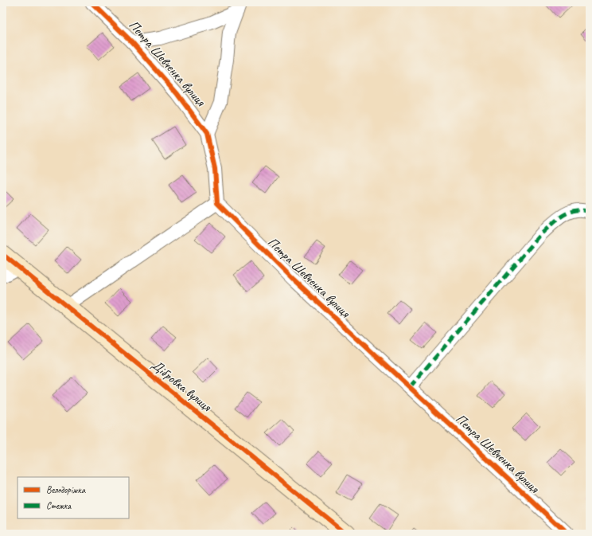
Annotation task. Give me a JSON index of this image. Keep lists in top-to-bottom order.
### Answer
{
  "streets": {
    "street": ["Петра Шевченка вулиця", "Дібровка вулиця"]
  },
  "legend": ["Велодоріжка", "Стежка"]
}
